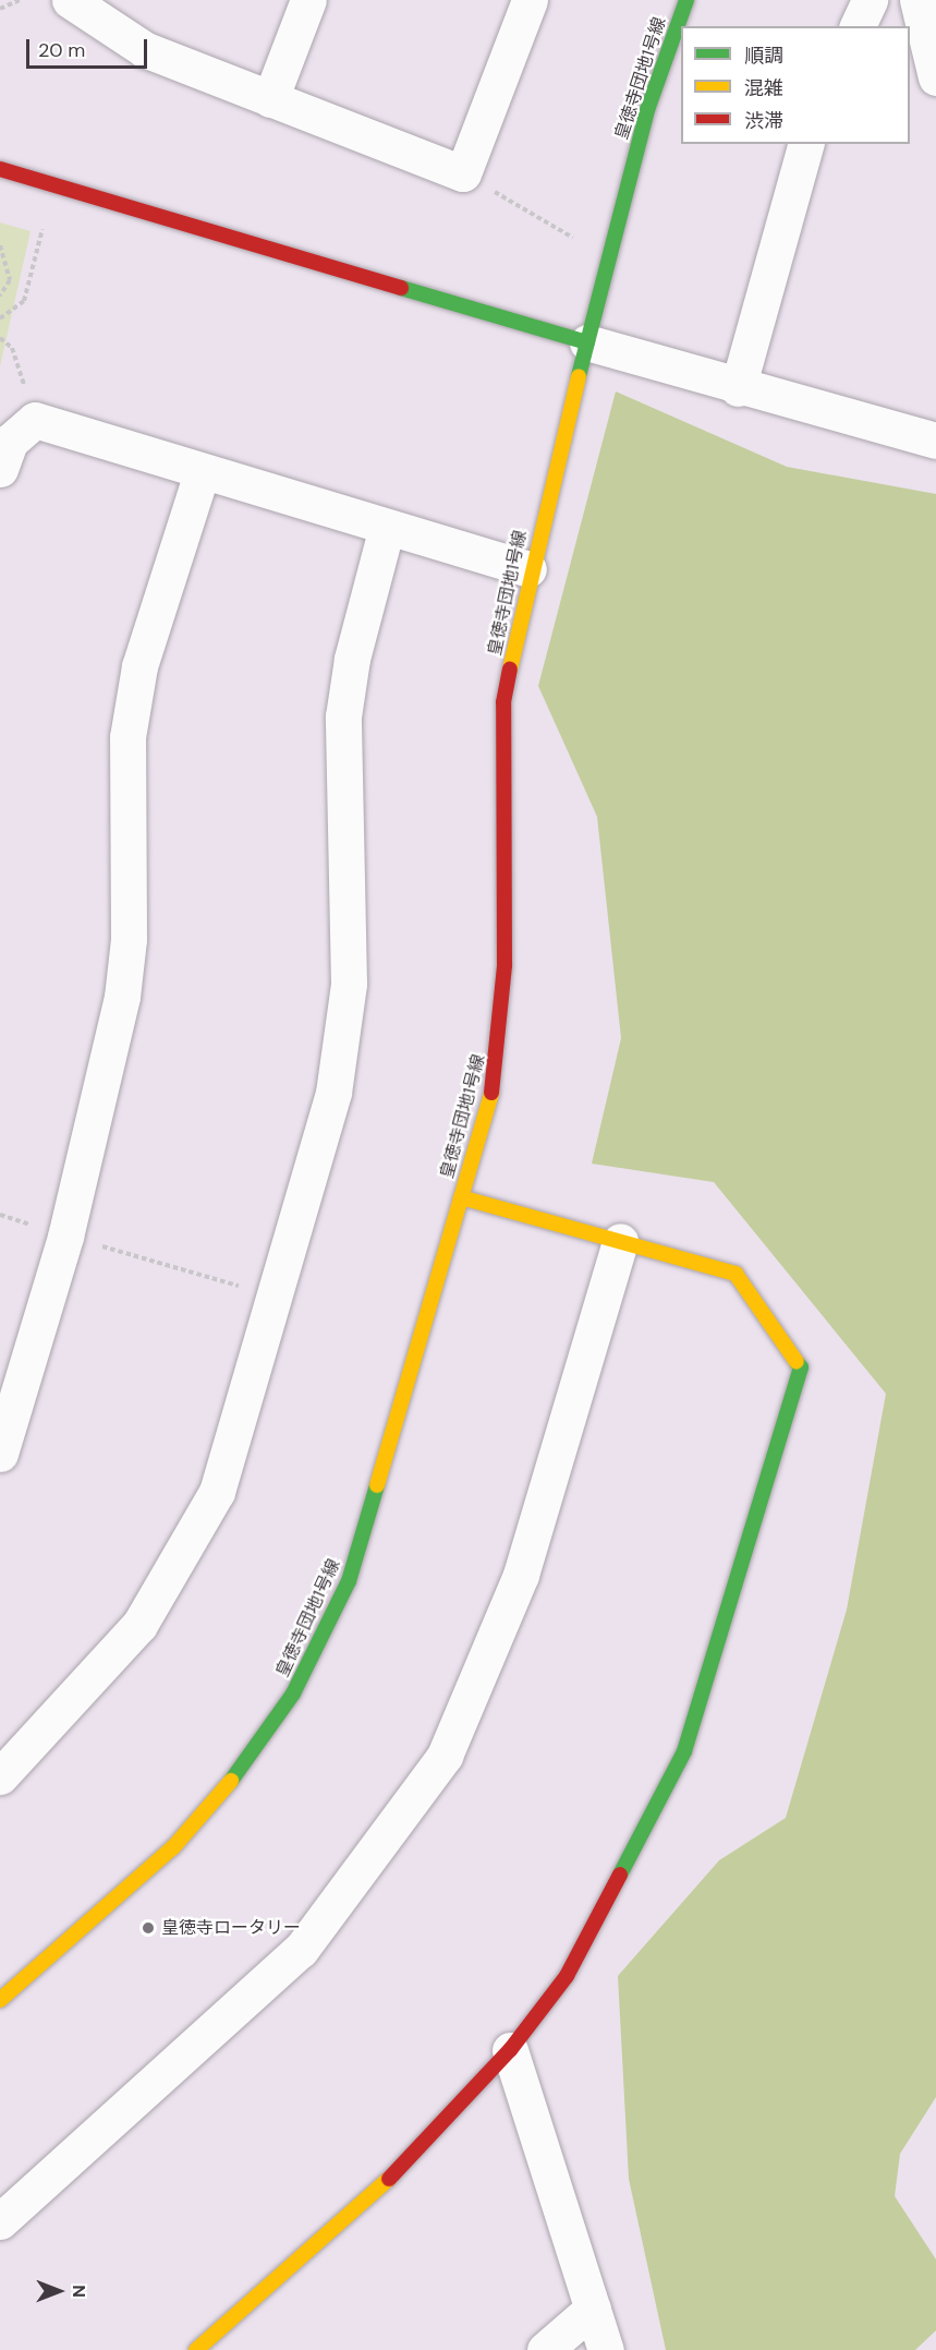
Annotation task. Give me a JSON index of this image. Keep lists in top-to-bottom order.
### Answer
{
  "streets": {
    "street": ["皇徳寺団地1号線"]
  },
  "places": ["皇徳寺ロータリー"],
  "legend": ["順調", "混雑", "渋滞"],
  "scale_bar": "20 m",
  "north": "right"
}
